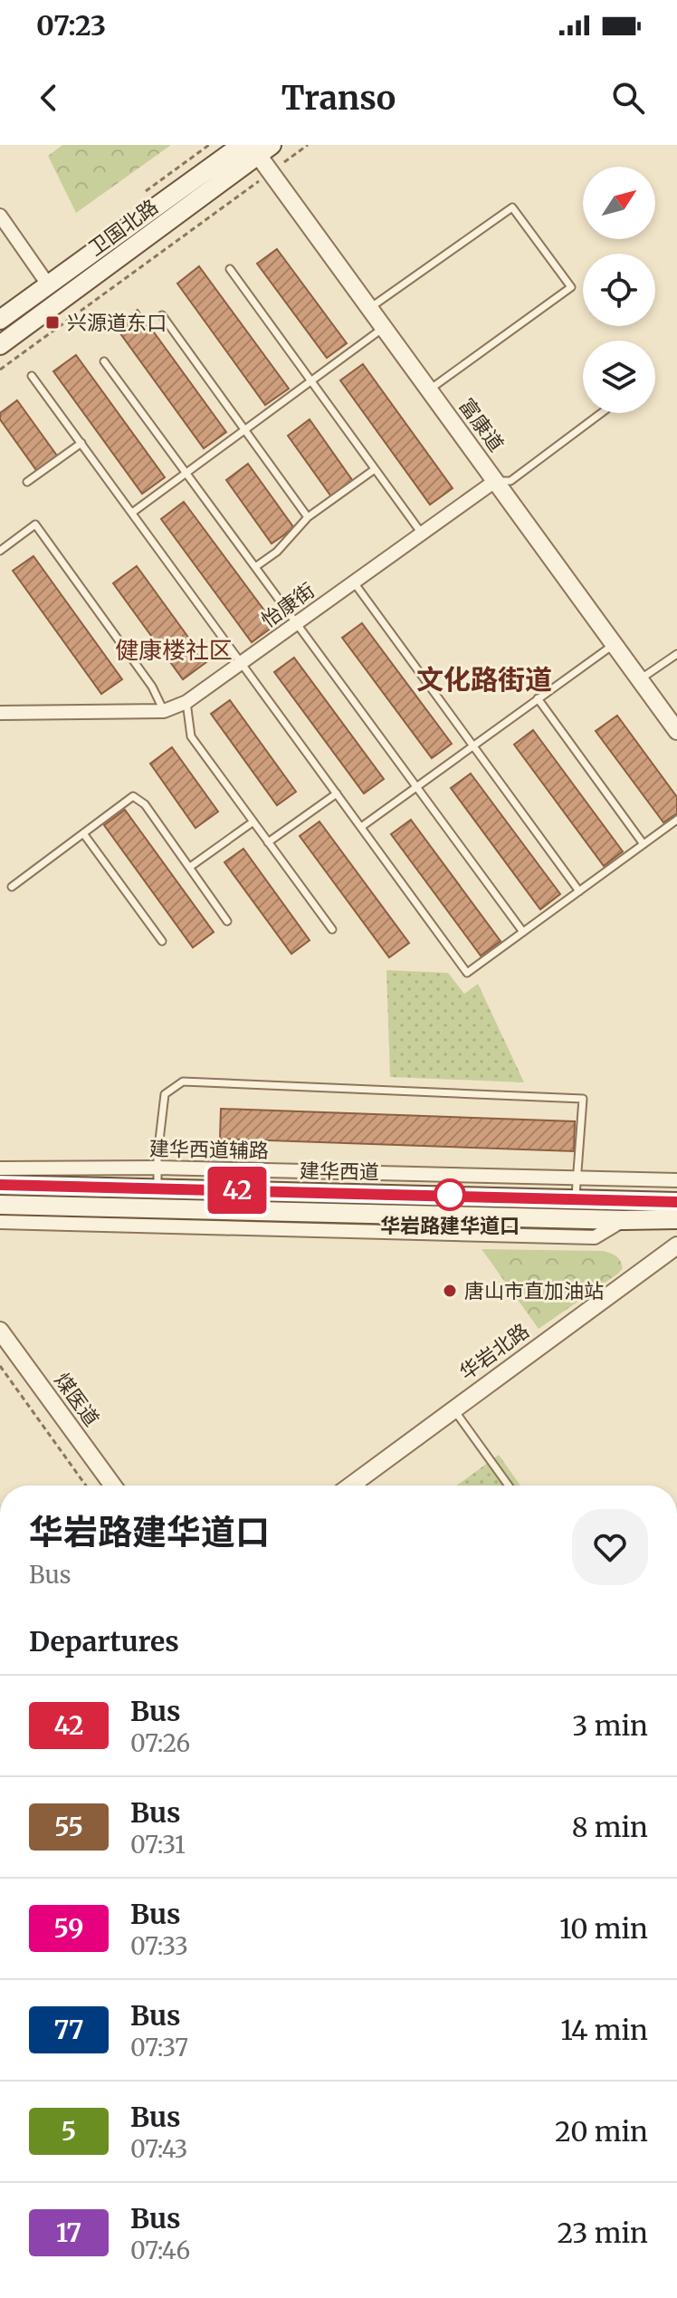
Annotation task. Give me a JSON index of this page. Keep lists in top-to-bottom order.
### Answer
{
  "streets": {
    "main road": ["卫国北路", "建华西道"],
    "street": [
      "富康道",
      "怡康街",
      "建华西道辅路",
      "华岩北路",
      "煤医道"
    ]
  },
  "crossings": [
    ["卫国北路", "富康道"],
    ["富康道", "怡康街"]
  ],
  "districts": ["健康楼社区", "文化路街道"],
  "places": {
    "transit": ["兴源道东口"],
    "other": ["华岩路建华道口", "唐山市直加油站"]
  },
  "lines": ["bus line 42"],
  "north": "top right",
  "page": {
    "status": "07:23",
    "header": "Transo",
    "on_map": "42",
    "heading": [
      ["华岩路建华道口", "Bus"],
      "Departures"
    ],
    "list": [
      {
        "mark": "42",
        "name": "Bus",
        "note": "07:26",
        "value": "3 min"
      },
      {
        "mark": "55",
        "name": "Bus",
        "note": "07:31",
        "value": "8 min"
      },
      {
        "mark": "59",
        "name": "Bus",
        "note": "07:33",
        "value": "10 min"
      },
      {
        "mark": "77",
        "name": "Bus",
        "note": "07:37",
        "value": "14 min"
      },
      {
        "mark": "5",
        "name": "Bus",
        "note": "07:43",
        "value": "20 min"
      },
      {
        "mark": "17",
        "name": "Bus",
        "note": "07:46",
        "value": "23 min"
      }
    ]
  }
}
